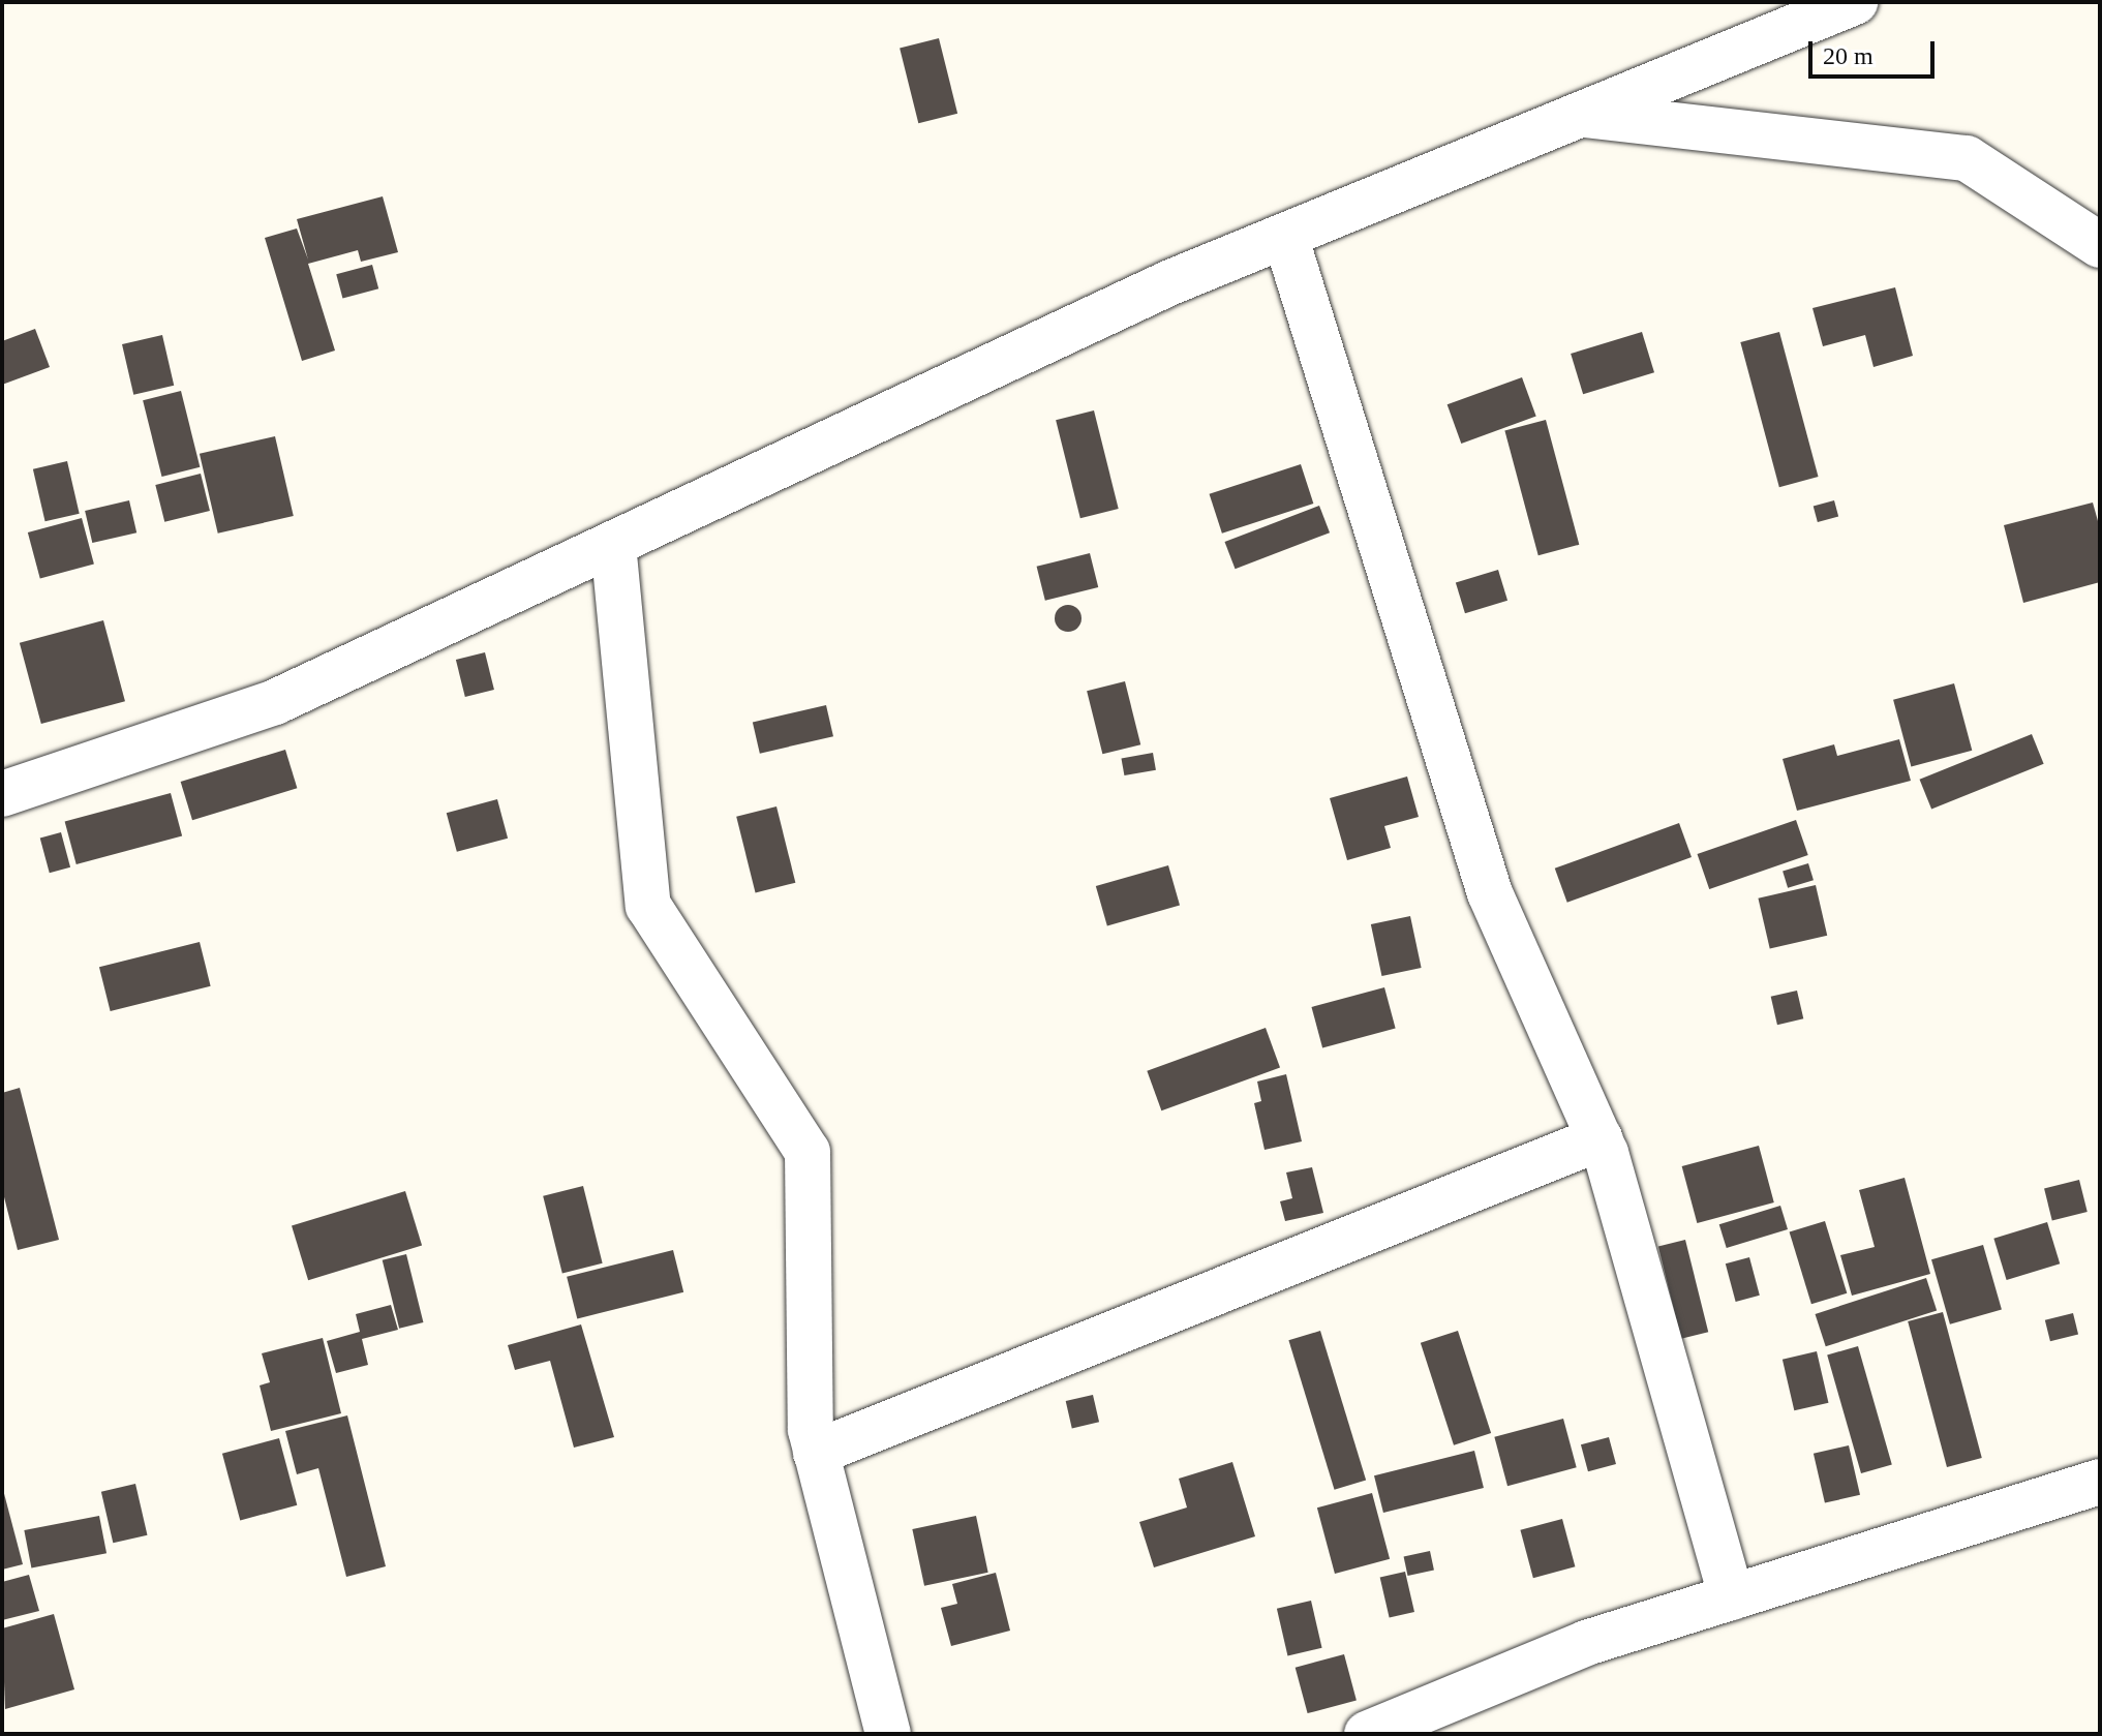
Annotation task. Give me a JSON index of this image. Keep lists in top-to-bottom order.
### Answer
{
  "scale_bar": "20 m"
}
